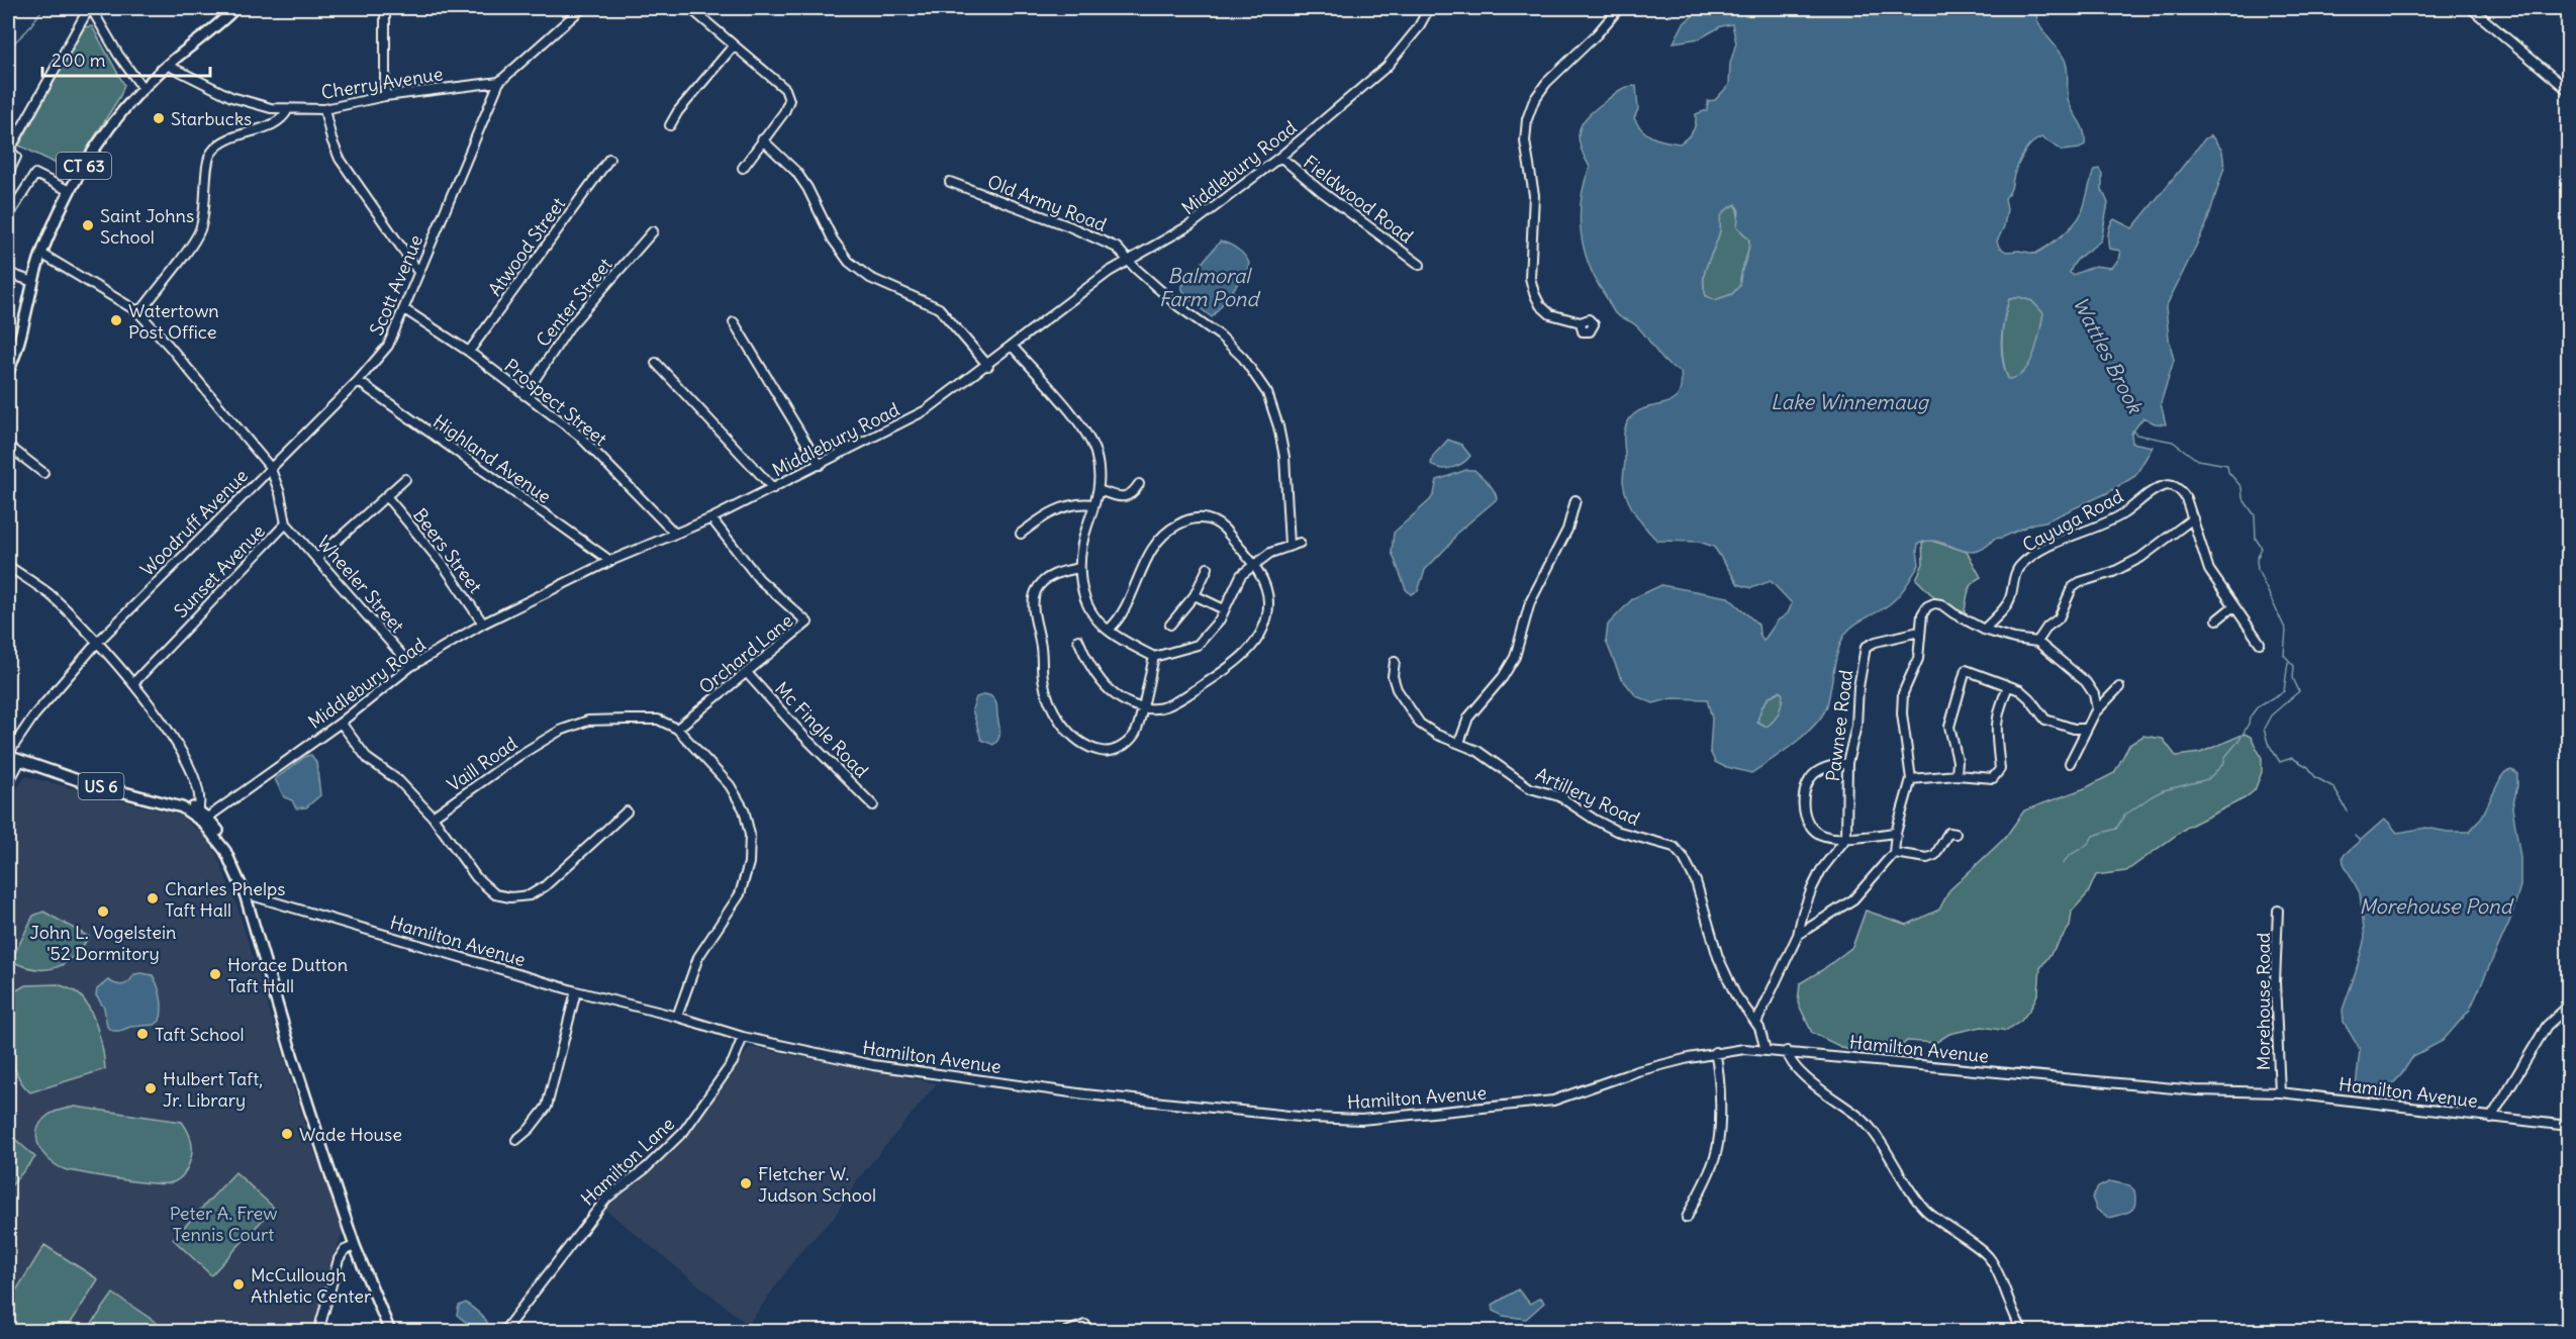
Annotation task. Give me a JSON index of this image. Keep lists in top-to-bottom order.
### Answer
{
  "streets": {
    "main road": ["CT 63", "US 6"],
    "street": [
      "Cherry Avenue",
      "Middlebury Road",
      "Fieldwood Road",
      "Old Army Road",
      "Atwood Street",
      "Scott Avenue",
      "Center Street",
      "Prospect Street",
      "Highland Avenue",
      "Cayuga Road",
      "Woodruff Avenue",
      "Beers Street",
      "Sunset Avenue",
      "Wheeler Street",
      "Orchard Lane",
      "Pawnee Road",
      "Mc Fingle Road",
      "Vaill Road",
      "Artillery Road",
      "Hamilton Avenue",
      "Morehouse Road",
      "Hamilton Lane"
    ]
  },
  "crossings": [
    ["Cherry Avenue", "CT 63"],
    ["Cherry Avenue", "Scott Avenue"],
    ["CT 63", "Woodruff Avenue"],
    ["Middlebury Road", "Fieldwood Road"],
    ["Middlebury Road", "Old Army Road"],
    ["Middlebury Road", "Prospect Street"],
    ["Middlebury Road", "Highland Avenue"],
    ["Middlebury Road", "Beers Street"],
    ["Middlebury Road", "Wheeler Street"],
    ["Middlebury Road", "Orchard Lane"],
    ["Middlebury Road", "US 6"],
    ["Atwood Street", "Prospect Street"],
    ["Scott Avenue", "Prospect Street"],
    ["Scott Avenue", "Highland Avenue"],
    ["Scott Avenue", "Woodruff Avenue"],
    ["Scott Avenue", "Sunset Avenue"],
    ["Center Street", "Prospect Street"],
    ["Woodruff Avenue", "Sunset Avenue"],
    ["Woodruff Avenue", "US 6"],
    ["Sunset Avenue", "Wheeler Street"],
    ["Orchard Lane", "Mc Fingle Road"],
    ["Orchard Lane", "Vaill Road"],
    ["US 6", "Hamilton Avenue"],
    ["Artillery Road", "Hamilton Avenue"],
    ["Hamilton Avenue", "Morehouse Road"],
    ["Hamilton Avenue", "Hamilton Lane"]
  ],
  "water": [
    "Balmoral Farm Pond",
    "Wattles Brook",
    "Lake Winnemaug",
    "Morehouse Pond"
  ],
  "parks": ["Peter A. Frew Tennis Court"],
  "places": [
    "Starbucks",
    "Saint Johns School",
    "Watertown Post Office",
    "Charles Phelps Taft Hall",
    "John L. Vogelstein '52 Dormitory",
    "Horace Dutton Taft Hall",
    "Taft School",
    "Hulbert Taft, Jr. Library",
    "Wade House",
    "Fletcher W. Judson School",
    "McCullough Athletic Center"
  ],
  "scale_bar": "200 m"
}
